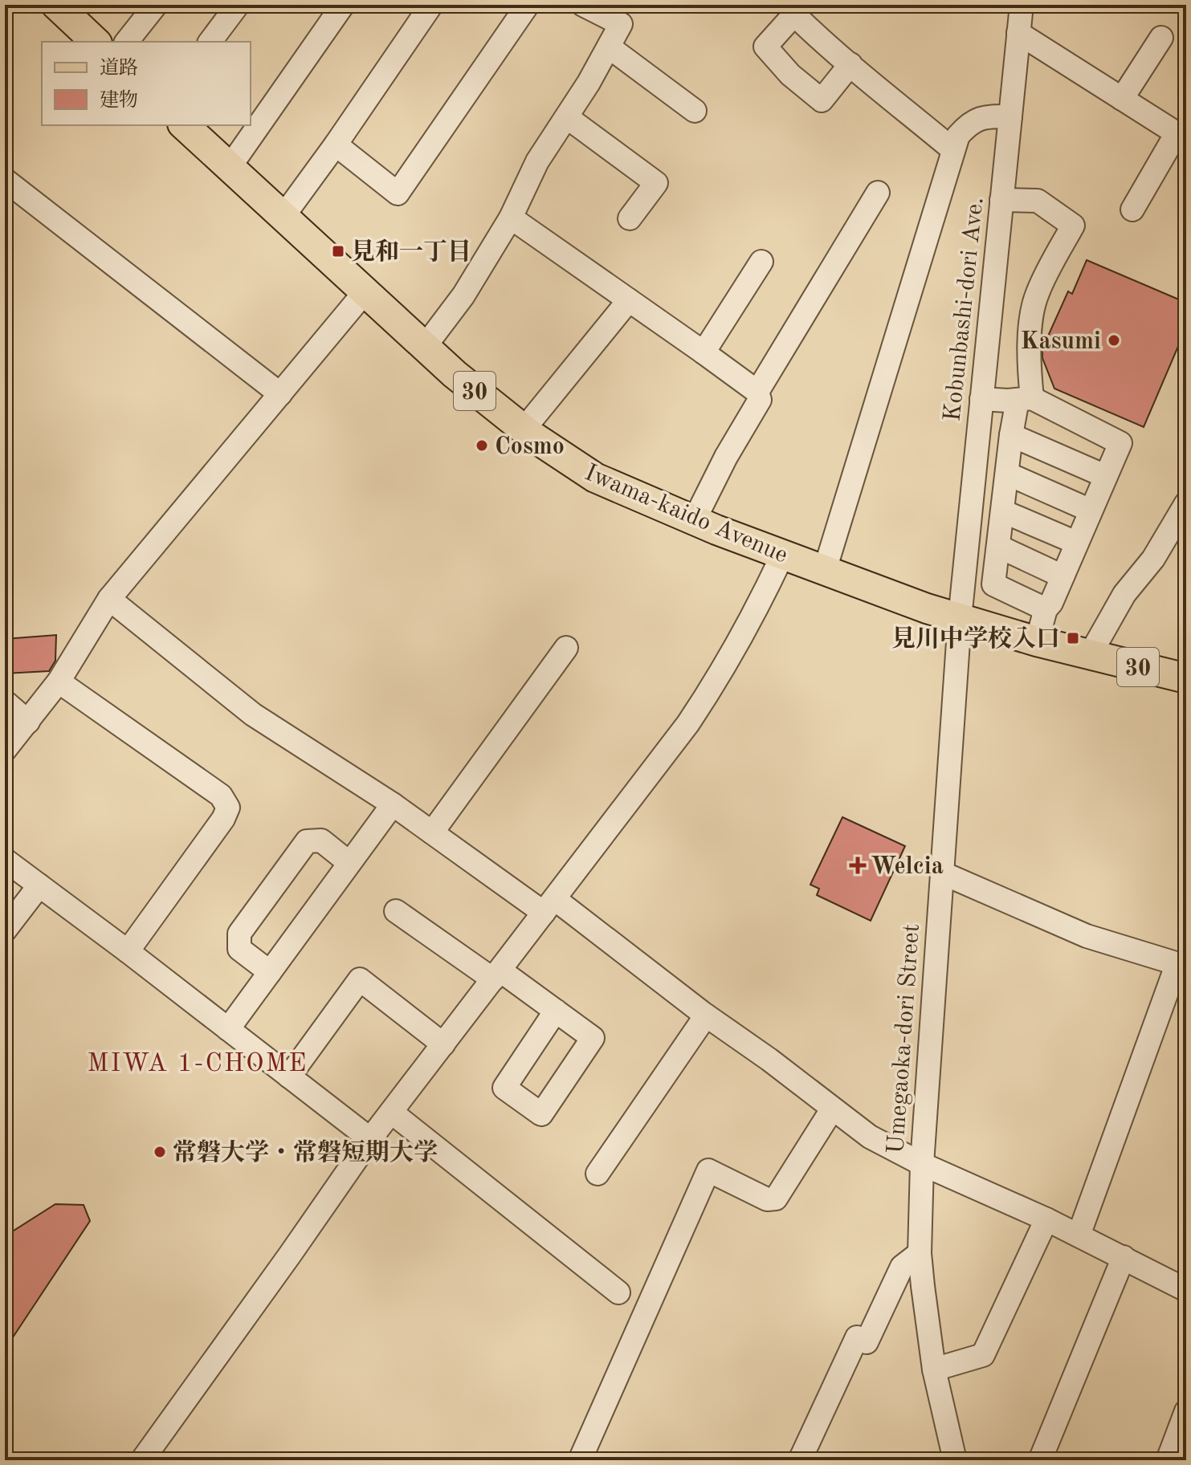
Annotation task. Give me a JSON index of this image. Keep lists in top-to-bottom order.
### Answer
{
  "streets": {
    "main road": ["30", "Iwama-kaido Avenue"],
    "street": ["Kobunbashi-dori Ave.", "Umegaoka-dori Street"]
  },
  "crossings": [
    ["Kobunbashi-dori Ave.", "Iwama-kaido Avenue"],
    ["Kobunbashi-dori Ave.", "Umegaoka-dori Street"],
    ["Iwama-kaido Avenue", "Umegaoka-dori Street"]
  ],
  "districts": ["MIWA 1-CHOME"],
  "places": {
    "transit": ["見和一丁目", "見川中学校入口"],
    "other": ["Kasumi", "Cosmo", "常磐大学・常磐短期大学"],
    "health": ["Welcia"]
  },
  "legend": ["道路", "建物"]
}
